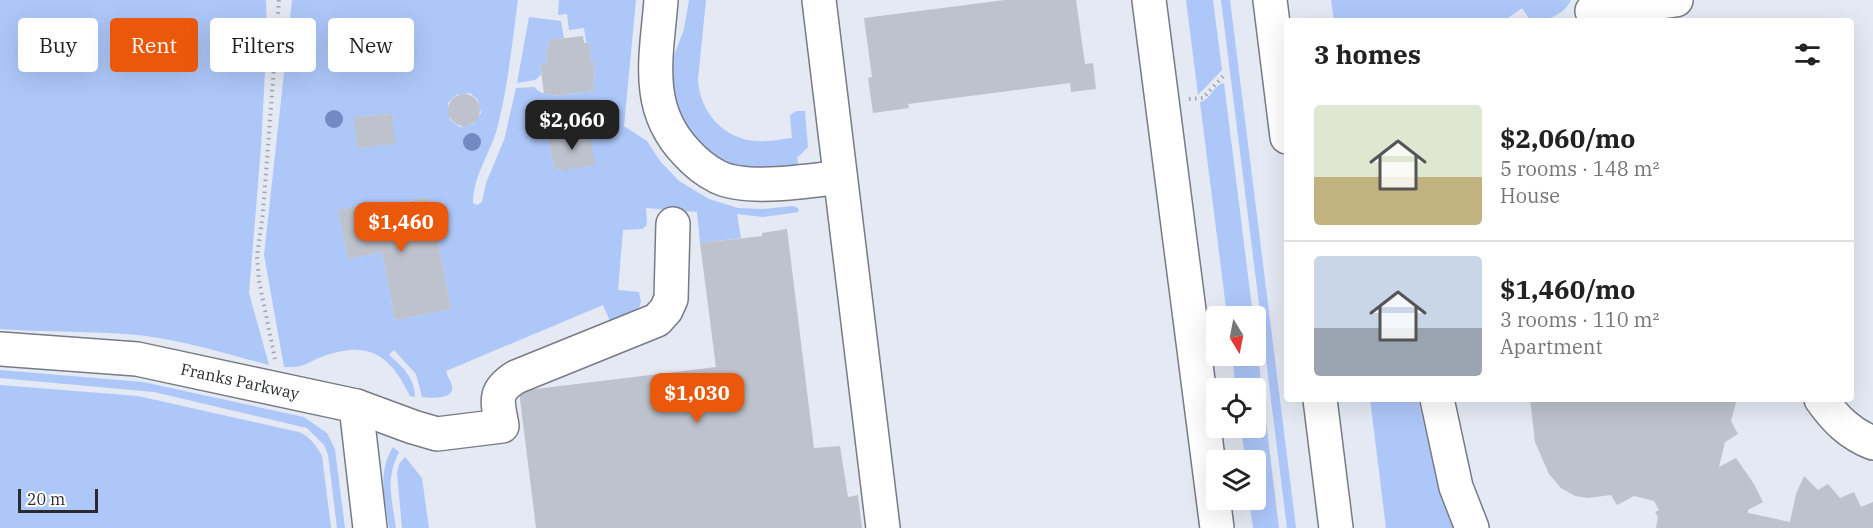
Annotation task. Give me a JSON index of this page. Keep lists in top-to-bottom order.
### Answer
{
  "streets": {
    "main road": ["Franks Parkway"]
  },
  "scale_bar": "20 m",
  "north": "bottom",
  "page": {
    "chip": [
      "Buy",
      "Rent",
      "Filters",
      "New"
    ],
    "heading": "3 homes",
    "list": [
      {
        "name": "$2,060/mo",
        "note": "5 rooms · 148 m² · House"
      },
      {
        "name": "$1,460/mo",
        "note": "3 rooms · 110 m² · Apartment"
      }
    ],
    "price": ["$2,060", "$1,460", "$1,030"],
    "scale": "20 m"
  }
}
